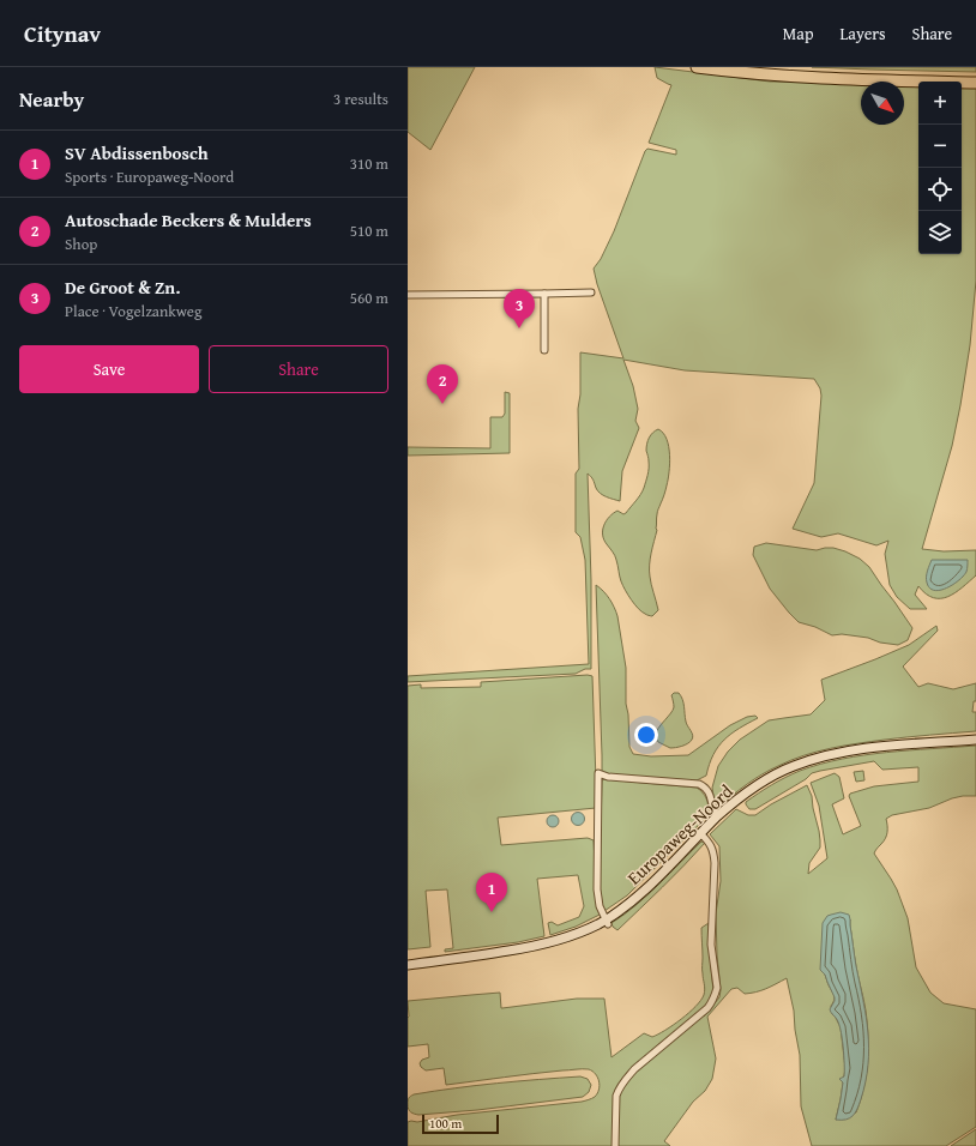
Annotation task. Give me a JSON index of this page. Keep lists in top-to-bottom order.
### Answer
{
  "streets": {
    "street": ["Europaweg-Noord"]
  },
  "scale_bar": "100 m",
  "north": "bottom right",
  "page": {
    "header": "Citynav",
    "nav": ["Map", "Layers", "Share"],
    "heading": ["Nearby", "3 results"],
    "map_buttons": ["+", "−"],
    "list": [
      {
        "mark": "1",
        "name": "SV Abdissenbosch",
        "note": "Sports · Europaweg-Noord",
        "value": "310 m"
      },
      {
        "mark": "2",
        "name": "Autoschade Beckers & Mulders",
        "note": "Shop",
        "value": "510 m"
      },
      {
        "mark": "3",
        "name": "De Groot & Zn.",
        "note": "Place · Vogelzankweg",
        "value": "560 m"
      }
    ],
    "pins": ["3", "2", "1"],
    "buttons": ["Save", "Share"],
    "scale": "100 m"
  }
}
